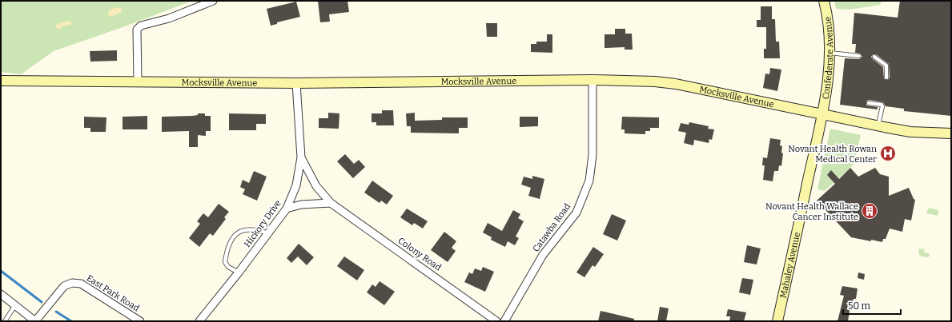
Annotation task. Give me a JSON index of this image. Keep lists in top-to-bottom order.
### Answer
{
  "streets": {
    "street": [
      "Confederate Avenue",
      "Mocksville Avenue",
      "Hickory Drive",
      "Catawba Road",
      "Colony Road",
      "Mahaley Avenue",
      "East Park Road"
    ]
  },
  "crossings": [
    ["Confederate Avenue", "Mocksville Avenue"],
    ["Confederate Avenue", "Mahaley Avenue"],
    ["Mocksville Avenue", "Hickory Drive"],
    ["Mocksville Avenue", "Catawba Road"],
    ["Mocksville Avenue", "Mahaley Avenue"],
    ["Hickory Drive", "Colony Road"]
  ],
  "places": {
    "hospital": ["Novant Health Rowan Medical Center"],
    "building": ["Novant Health Wallace Cancer Institute"]
  },
  "scale_bar": "50 m"
}
